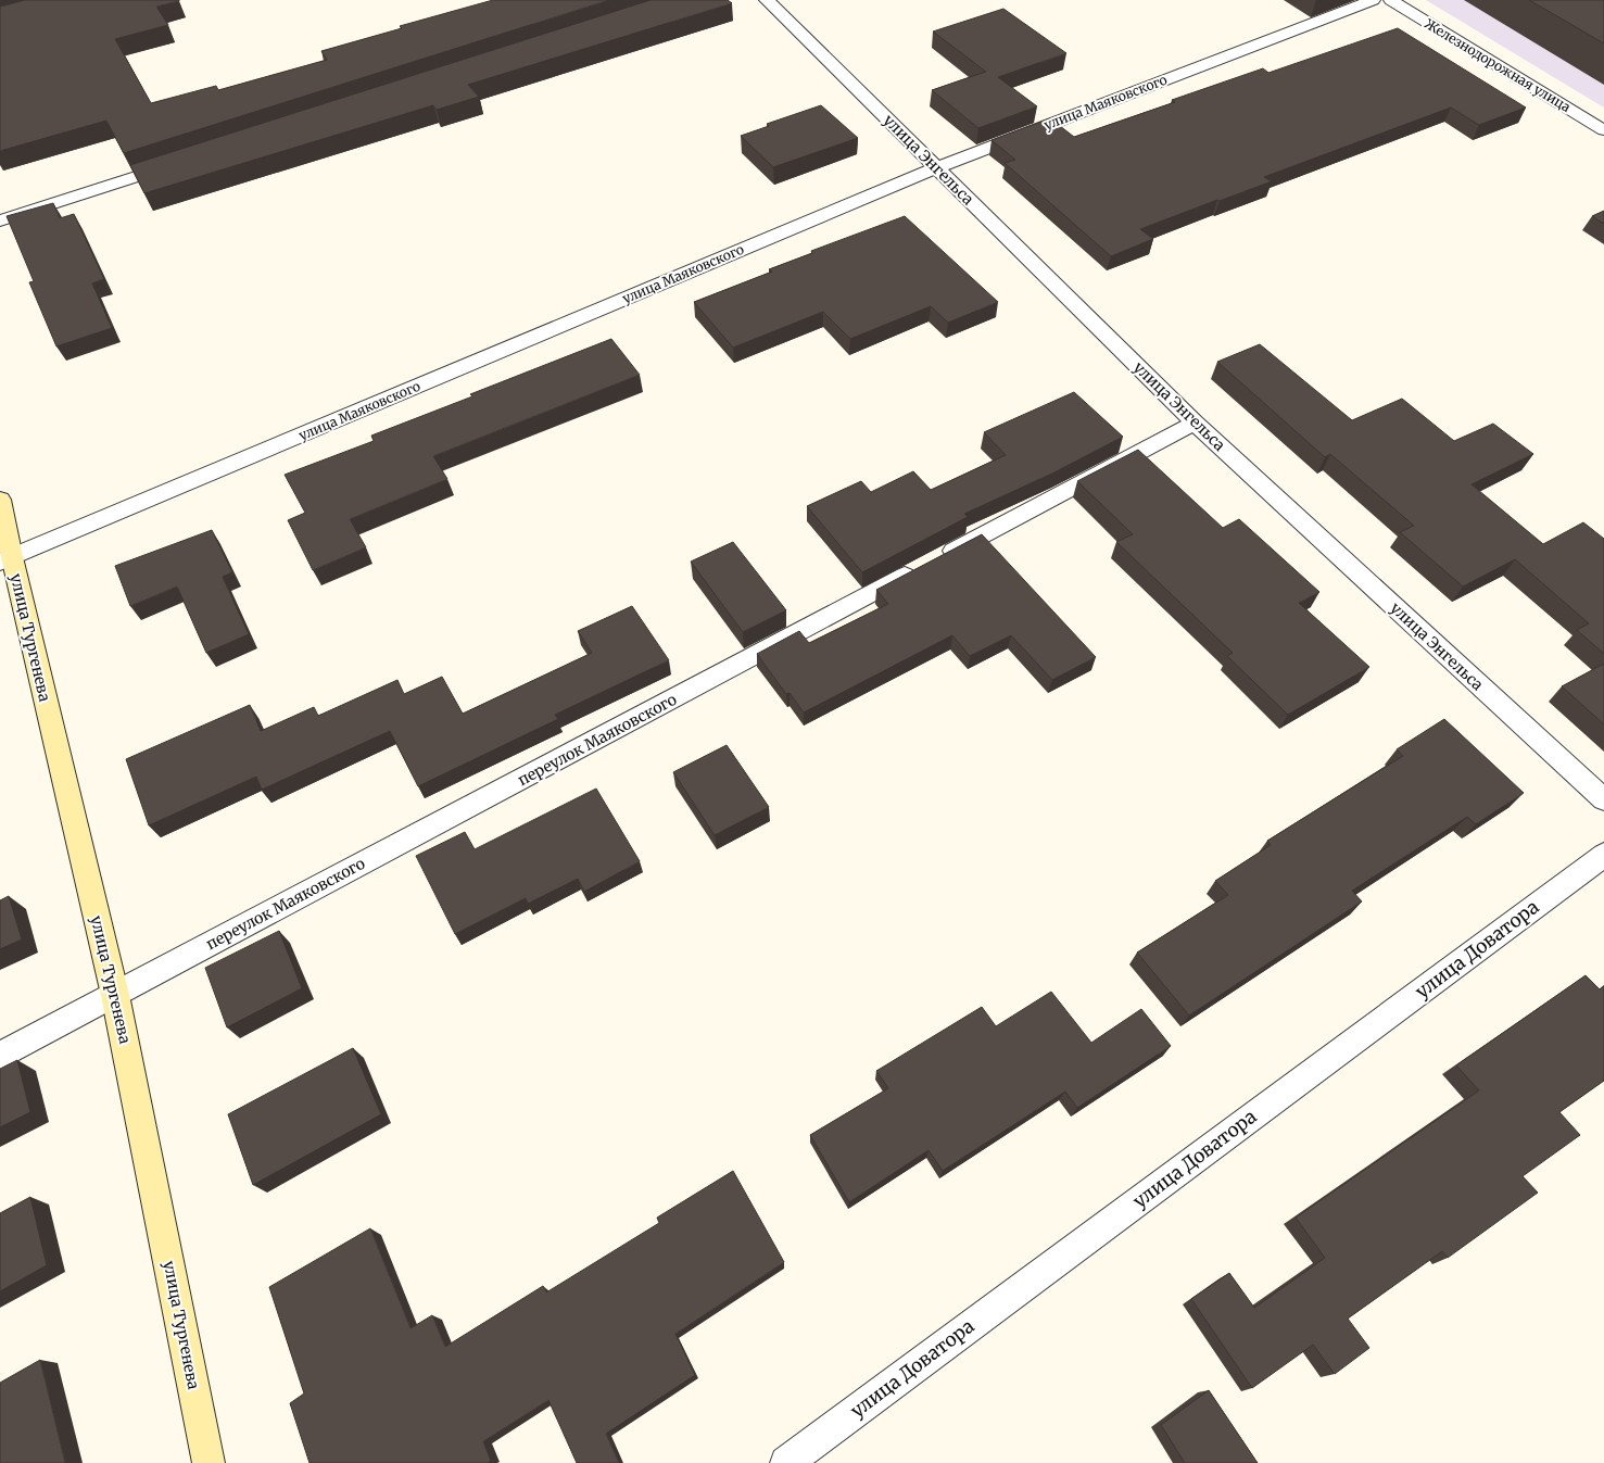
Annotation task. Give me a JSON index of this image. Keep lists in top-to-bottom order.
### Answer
{
  "streets": {
    "main road": ["улица Тургенева"],
    "street": [
      "Железнодорожная улица",
      "улица Маяковского",
      "улица Энгельса",
      "переулок Маяковского",
      "улица Доватора"
    ]
  },
  "crossings": [
    ["улица Маяковского", "улица Энгельса"],
    ["улица Маяковского", "улица Тургенева"],
    ["улица Энгельса", "переулок Маяковского"],
    ["улица Тургенева", "переулок Маяковского"]
  ]
}
